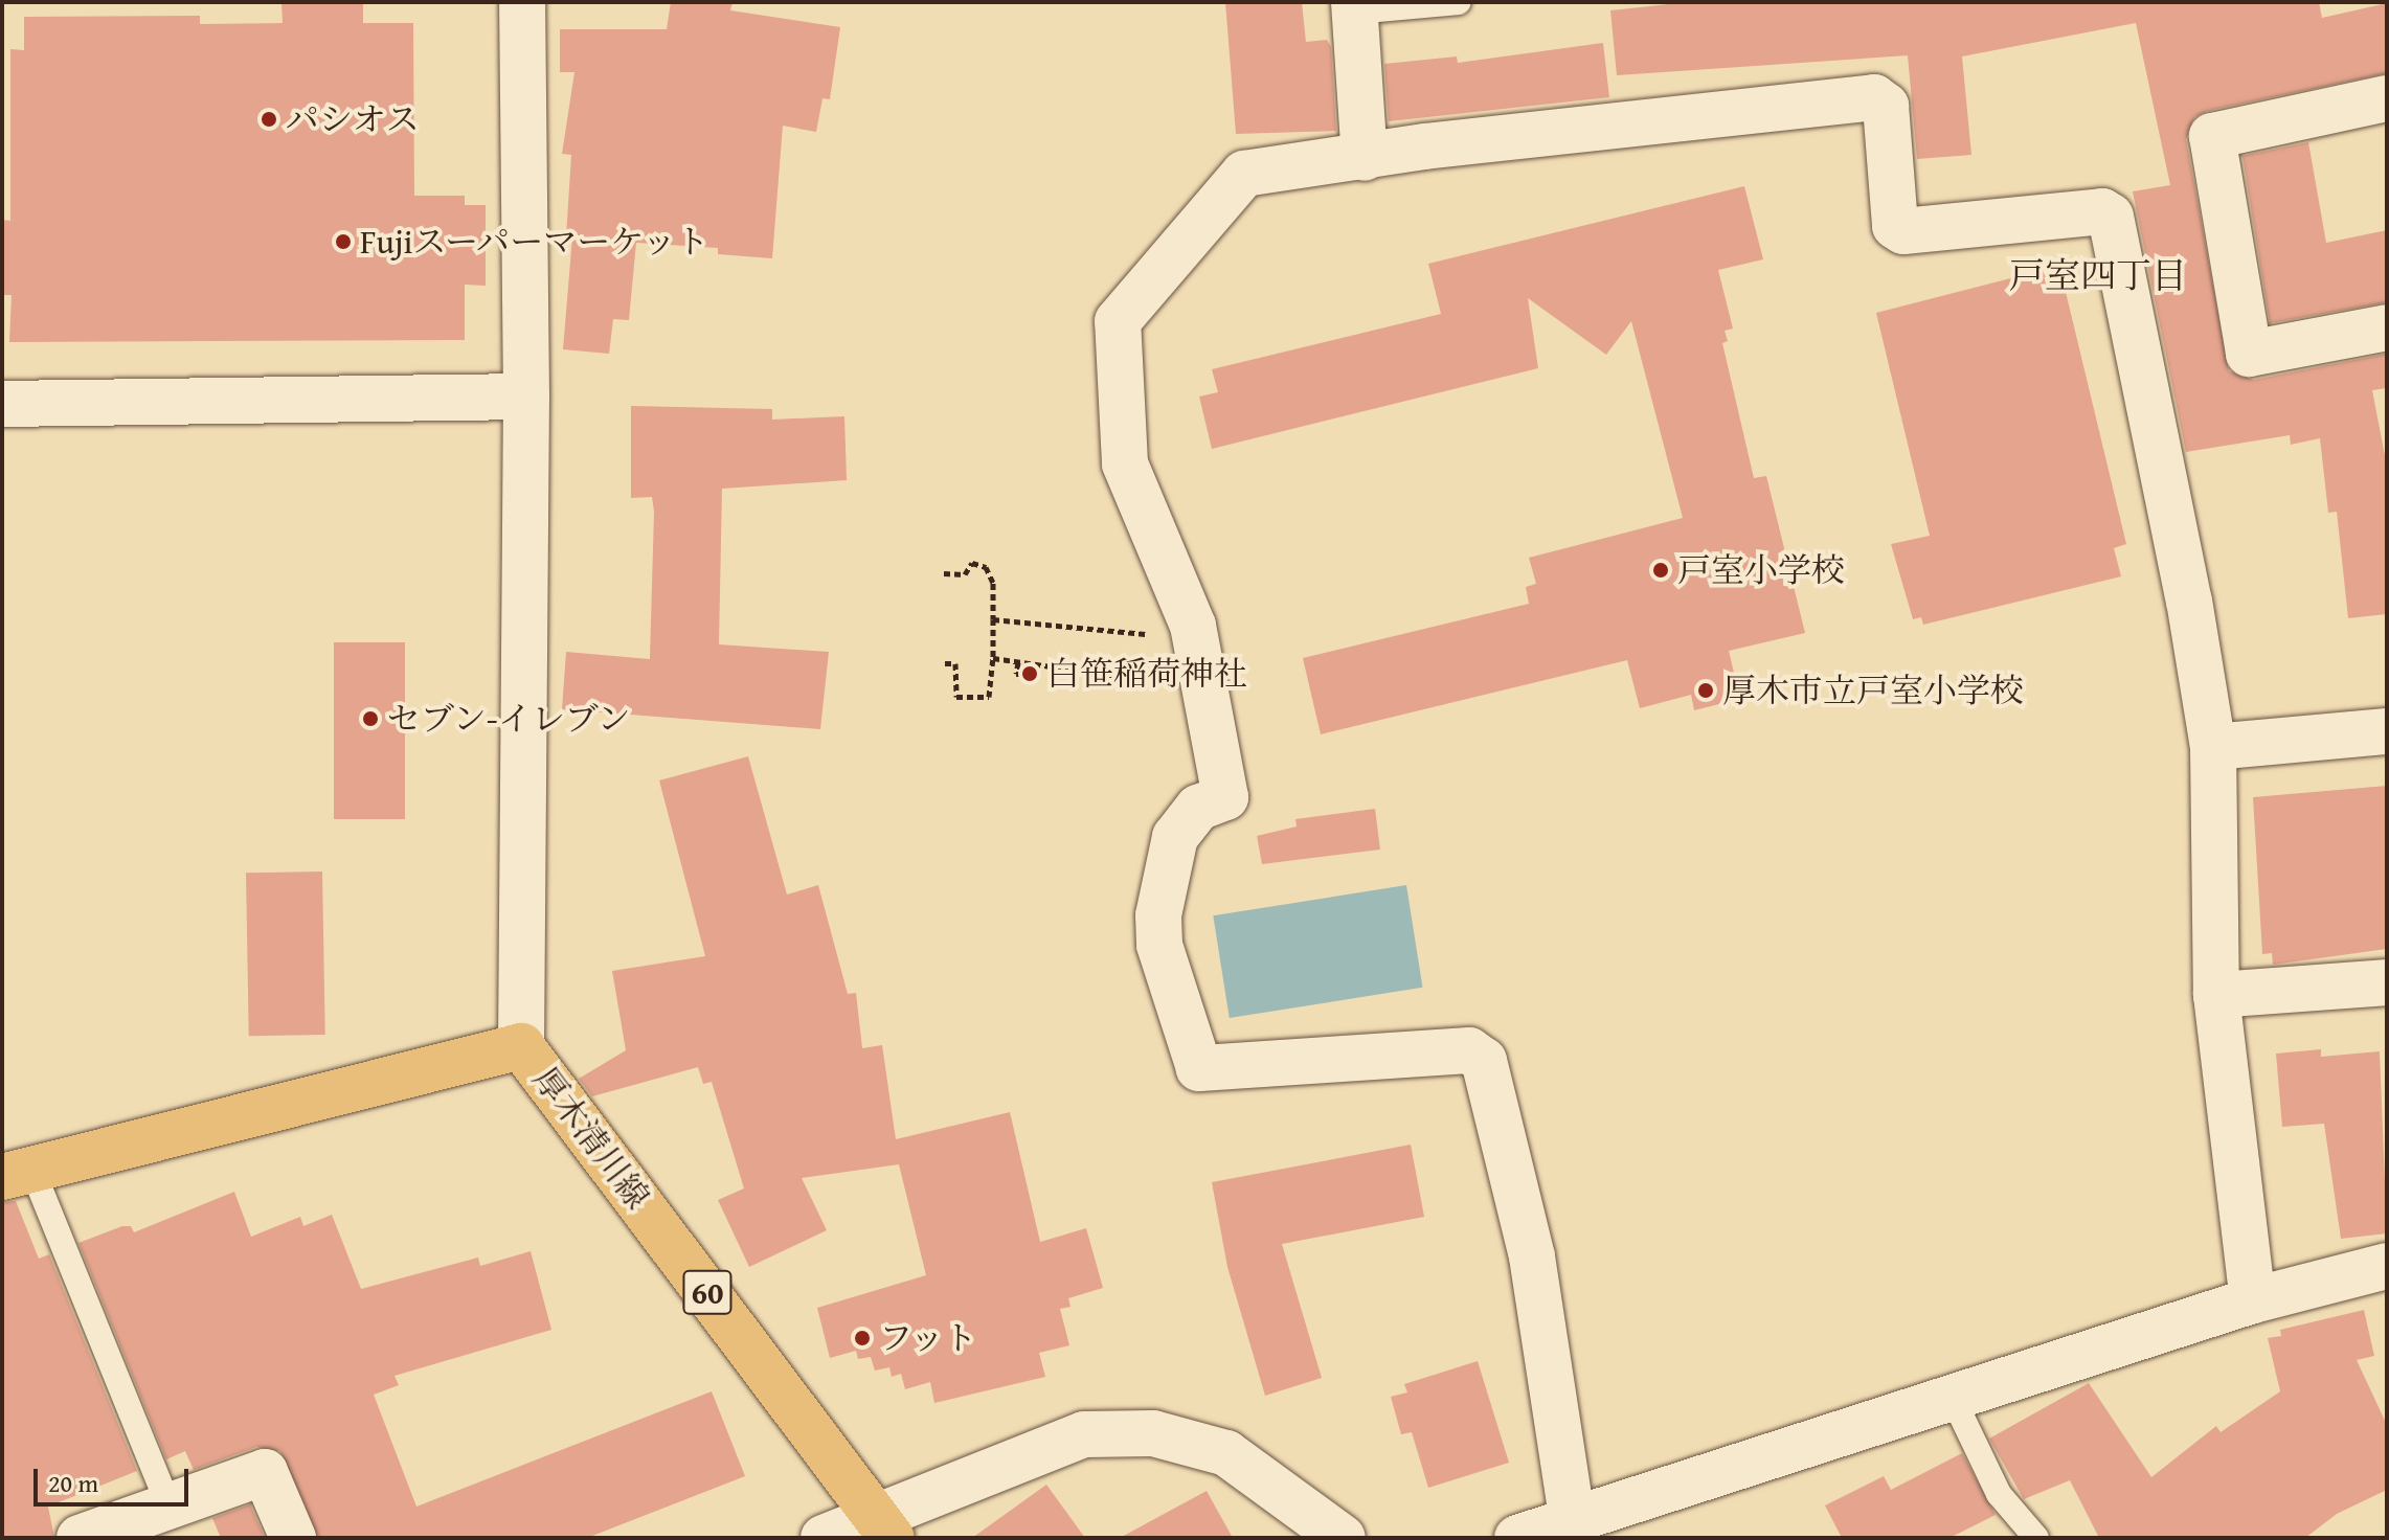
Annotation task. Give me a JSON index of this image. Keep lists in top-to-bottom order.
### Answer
{
  "streets": {
    "main road": ["厚木清川線", "60"]
  },
  "districts": ["戸室四丁目"],
  "places": [
    "パシオス",
    "Fujiスーパーマーケット",
    "戸室小学校",
    "白笹稲荷神社",
    "厚木市立戸室小学校",
    "セブン-イレブン",
    "フット"
  ],
  "scale_bar": "20 m"
}
